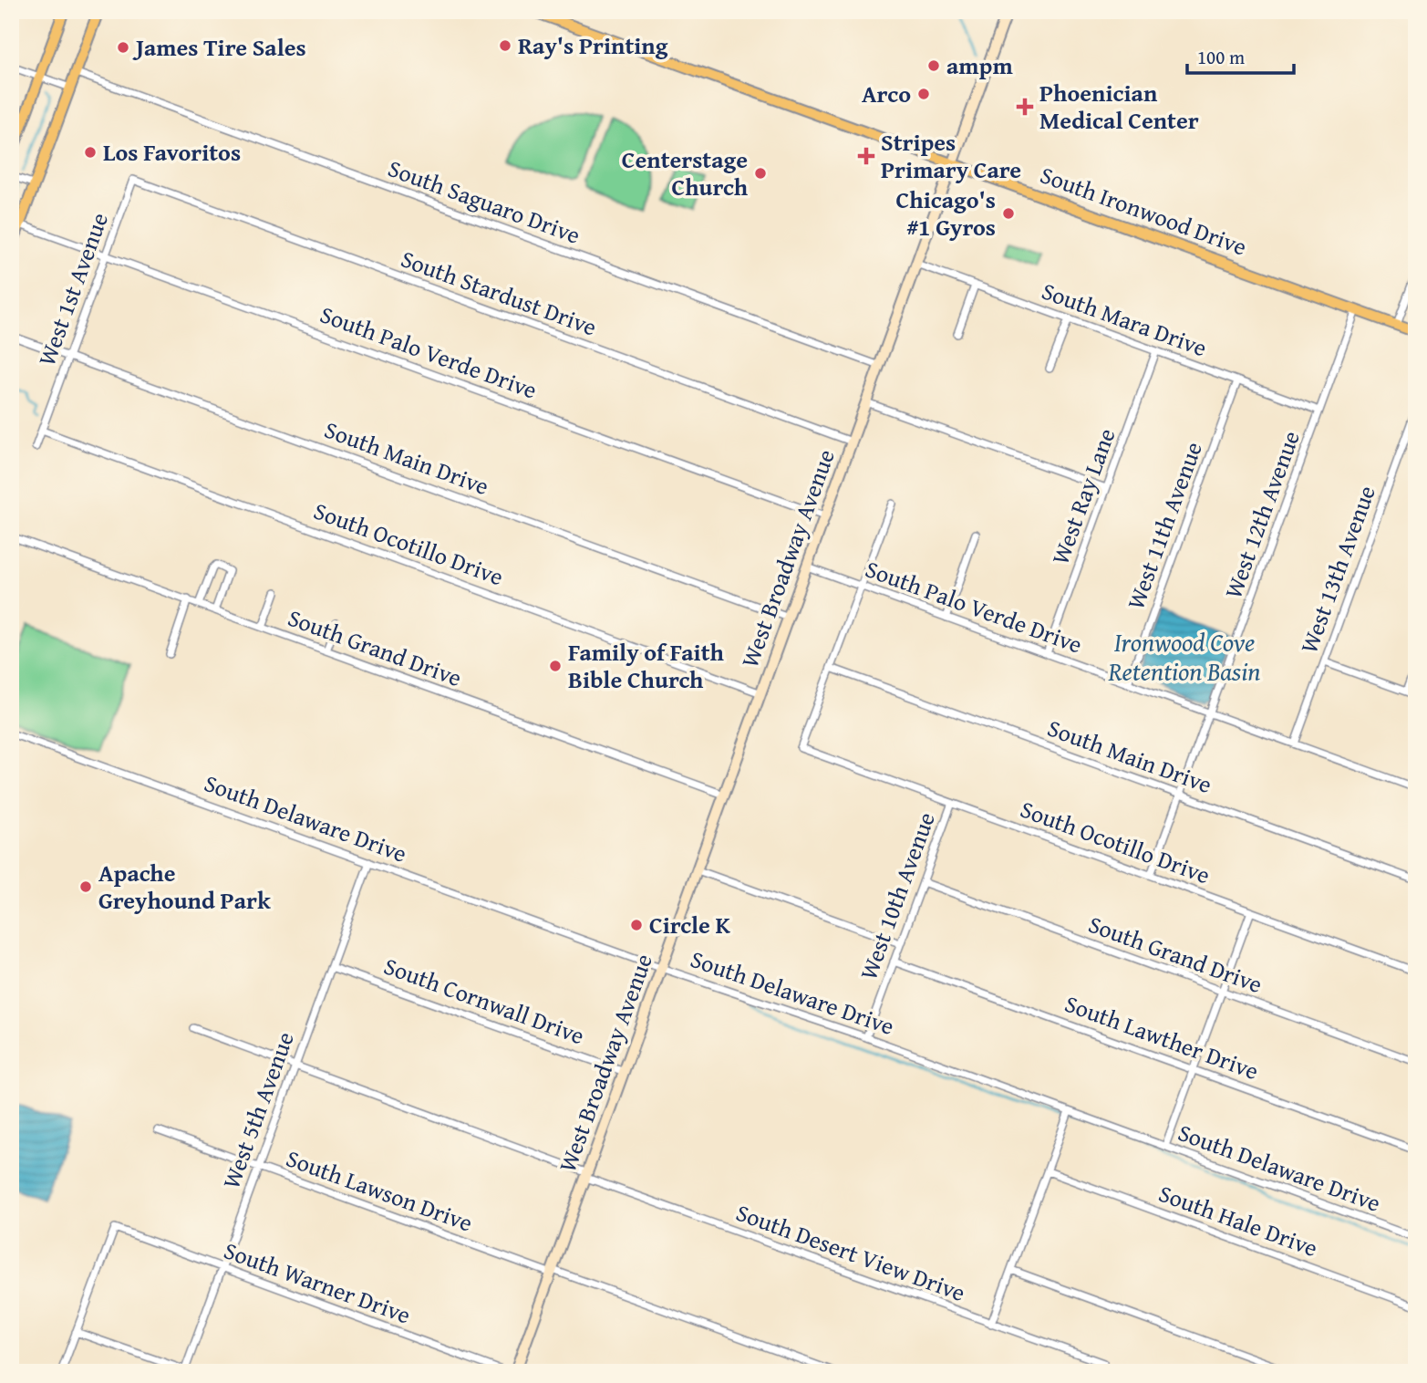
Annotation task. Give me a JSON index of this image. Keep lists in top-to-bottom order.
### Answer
{
  "streets": {
    "main road": ["South Ironwood Drive", "West Broadway Avenue"],
    "street": [
      "South Saguaro Drive",
      "West 1st Avenue",
      "South Stardust Drive",
      "South Mara Drive",
      "South Palo Verde Drive",
      "South Main Drive",
      "West Ray Lane",
      "West 12th Avenue",
      "West 11th Avenue",
      "South Ocotillo Drive",
      "West 13th Avenue",
      "South Grand Drive",
      "South Delaware Drive",
      "West 10th Avenue",
      "South Cornwall Drive",
      "South Lawther Drive",
      "West 5th Avenue",
      "South Lawson Drive",
      "South Hale Drive",
      "South Desert View Drive",
      "South Warner Drive"
    ]
  },
  "crossings": [
    ["South Saguaro Drive", "West Broadway Avenue"],
    ["South Ironwood Drive", "West 12th Avenue"],
    ["South Ironwood Drive", "West Broadway Avenue"],
    ["West 1st Avenue", "South Stardust Drive"],
    ["West 1st Avenue", "South Palo Verde Drive"],
    ["West 1st Avenue", "South Main Drive"],
    ["West 1st Avenue", "South Ocotillo Drive"],
    ["South Stardust Drive", "West Broadway Avenue"],
    ["South Mara Drive", "West Ray Lane"],
    ["South Mara Drive", "West 12th Avenue"],
    ["South Mara Drive", "West 11th Avenue"],
    ["South Mara Drive", "West Broadway Avenue"],
    ["South Palo Verde Drive", "West Ray Lane"],
    ["South Palo Verde Drive", "West 12th Avenue"],
    ["South Palo Verde Drive", "West 11th Avenue"],
    ["South Palo Verde Drive", "West Broadway Avenue"],
    ["South Palo Verde Drive", "West 13th Avenue"],
    ["South Main Drive", "West 12th Avenue"],
    ["South Main Drive", "South Ocotillo Drive"],
    ["South Main Drive", "West Broadway Avenue"],
    ["West 12th Avenue", "South Ocotillo Drive"],
    ["South Ocotillo Drive", "West Broadway Avenue"],
    ["South Ocotillo Drive", "West 10th Avenue"],
    ["West Broadway Avenue", "South Grand Drive"],
    ["West Broadway Avenue", "South Delaware Drive"],
    ["West Broadway Avenue", "South Cornwall Drive"],
    ["West Broadway Avenue", "South Lawson Drive"],
    ["West Broadway Avenue", "South Desert View Drive"],
    ["South Grand Drive", "West 10th Avenue"],
    ["South Delaware Drive", "West 10th Avenue"],
    ["South Delaware Drive", "West 5th Avenue"],
    ["West 10th Avenue", "South Lawther Drive"],
    ["South Cornwall Drive", "West 5th Avenue"],
    ["West 5th Avenue", "South Lawson Drive"],
    ["West 5th Avenue", "South Desert View Drive"],
    ["West 5th Avenue", "South Warner Drive"]
  ],
  "water": ["Ironwood Cove Retention Basin"],
  "places": {
    "other": [
      "Ray's Printing",
      "James Tire Sales",
      "ampm",
      "Arco",
      "Los Favoritos",
      "Centerstage Church",
      "Chicago's #1 Gyros",
      "Family of Faith Bible Church",
      "Apache Greyhound Park",
      "Circle K"
    ],
    "health": ["Phoenician Medical Center", "Stripes Primary Care"]
  },
  "scale_bar": "100 m"
}
